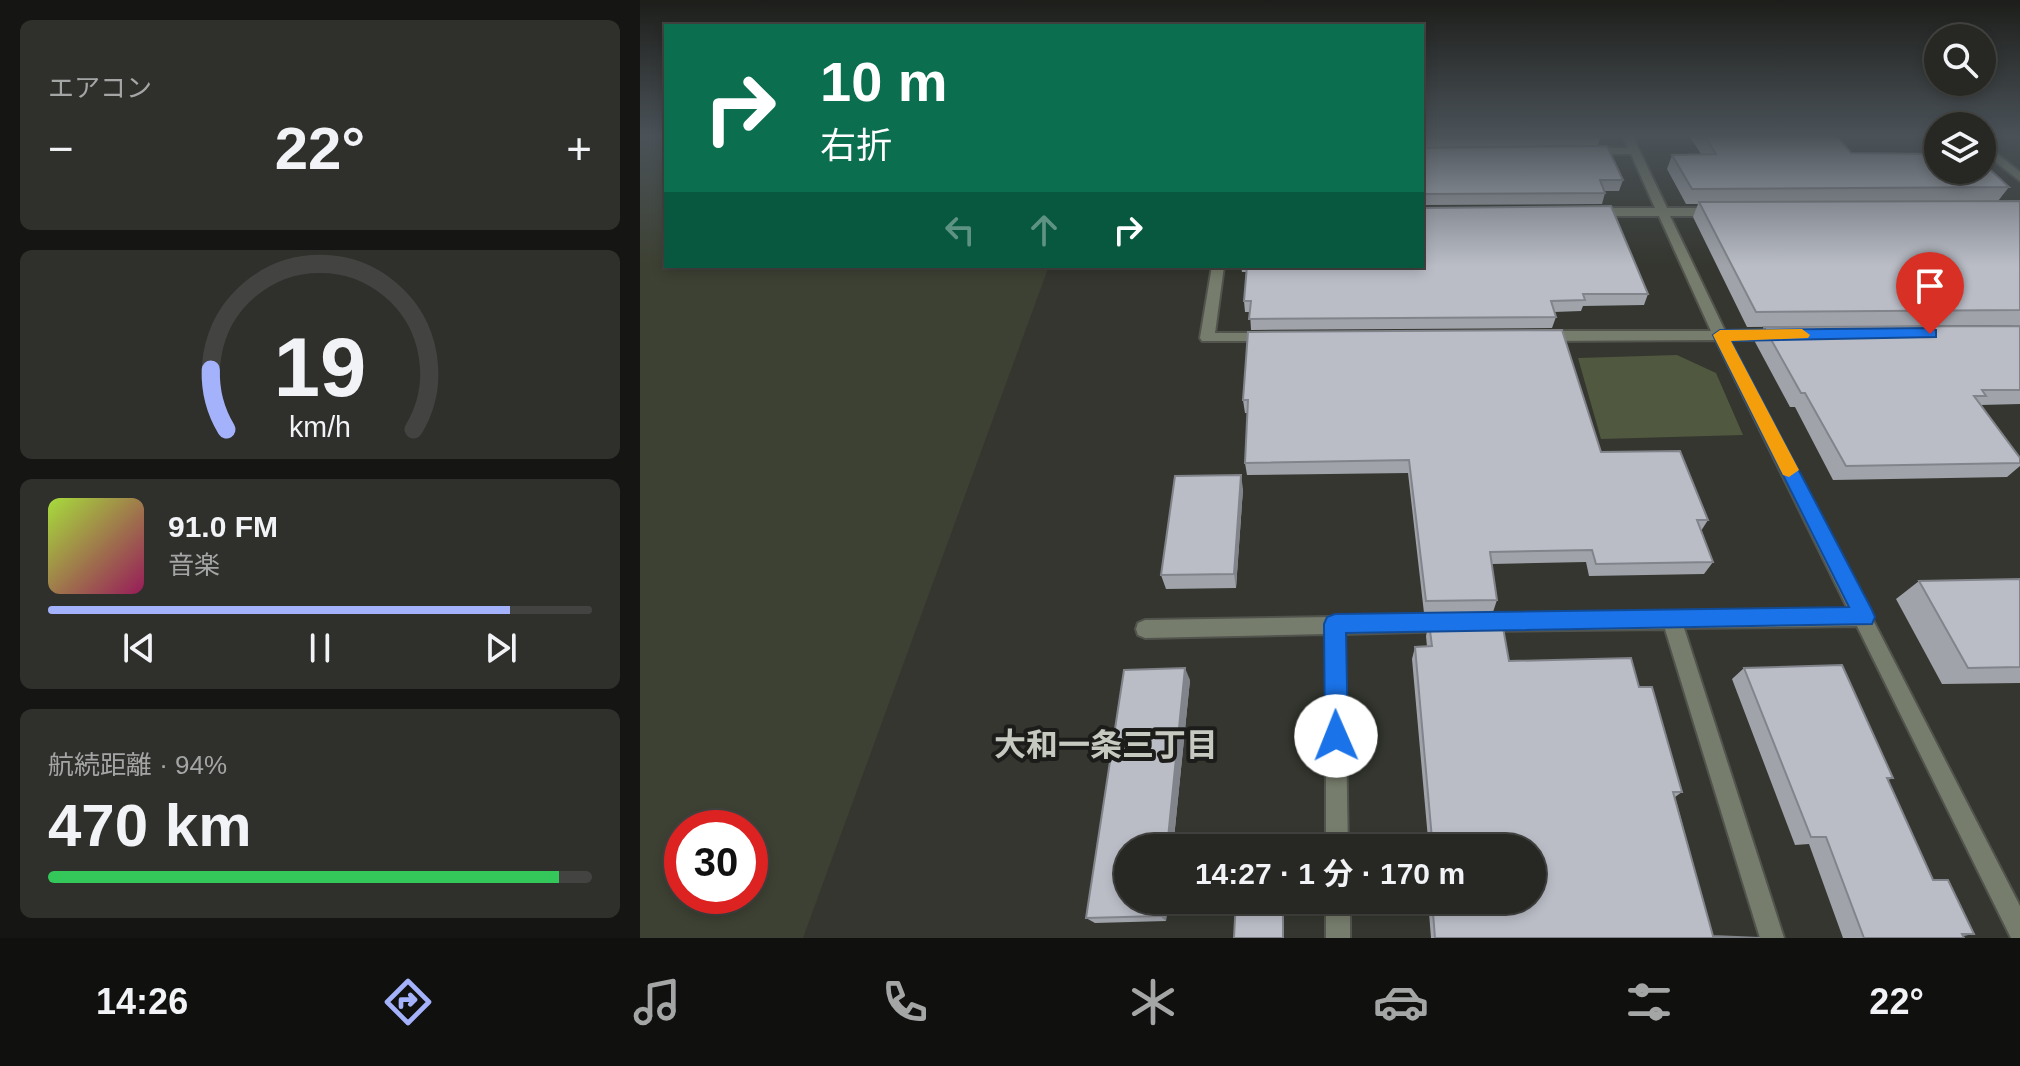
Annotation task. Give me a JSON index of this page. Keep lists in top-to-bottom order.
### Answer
{
  "districts": ["大和一条三丁目"],
  "page": {
    "tile": [
      "エアコン",
      ["航続距離 · 94%", "470 km"]
    ],
    "turn": ["10 m", "右折"],
    "heat": ["−", "22°", "+"],
    "song": ["91.0 FM", "音楽"],
    "limit": "30",
    "trip": "14:27 · 1 分 · 170 m",
    "tabs": ["14:26", "22°"],
    "gauge": ["19", "km/h"]
  }
}
